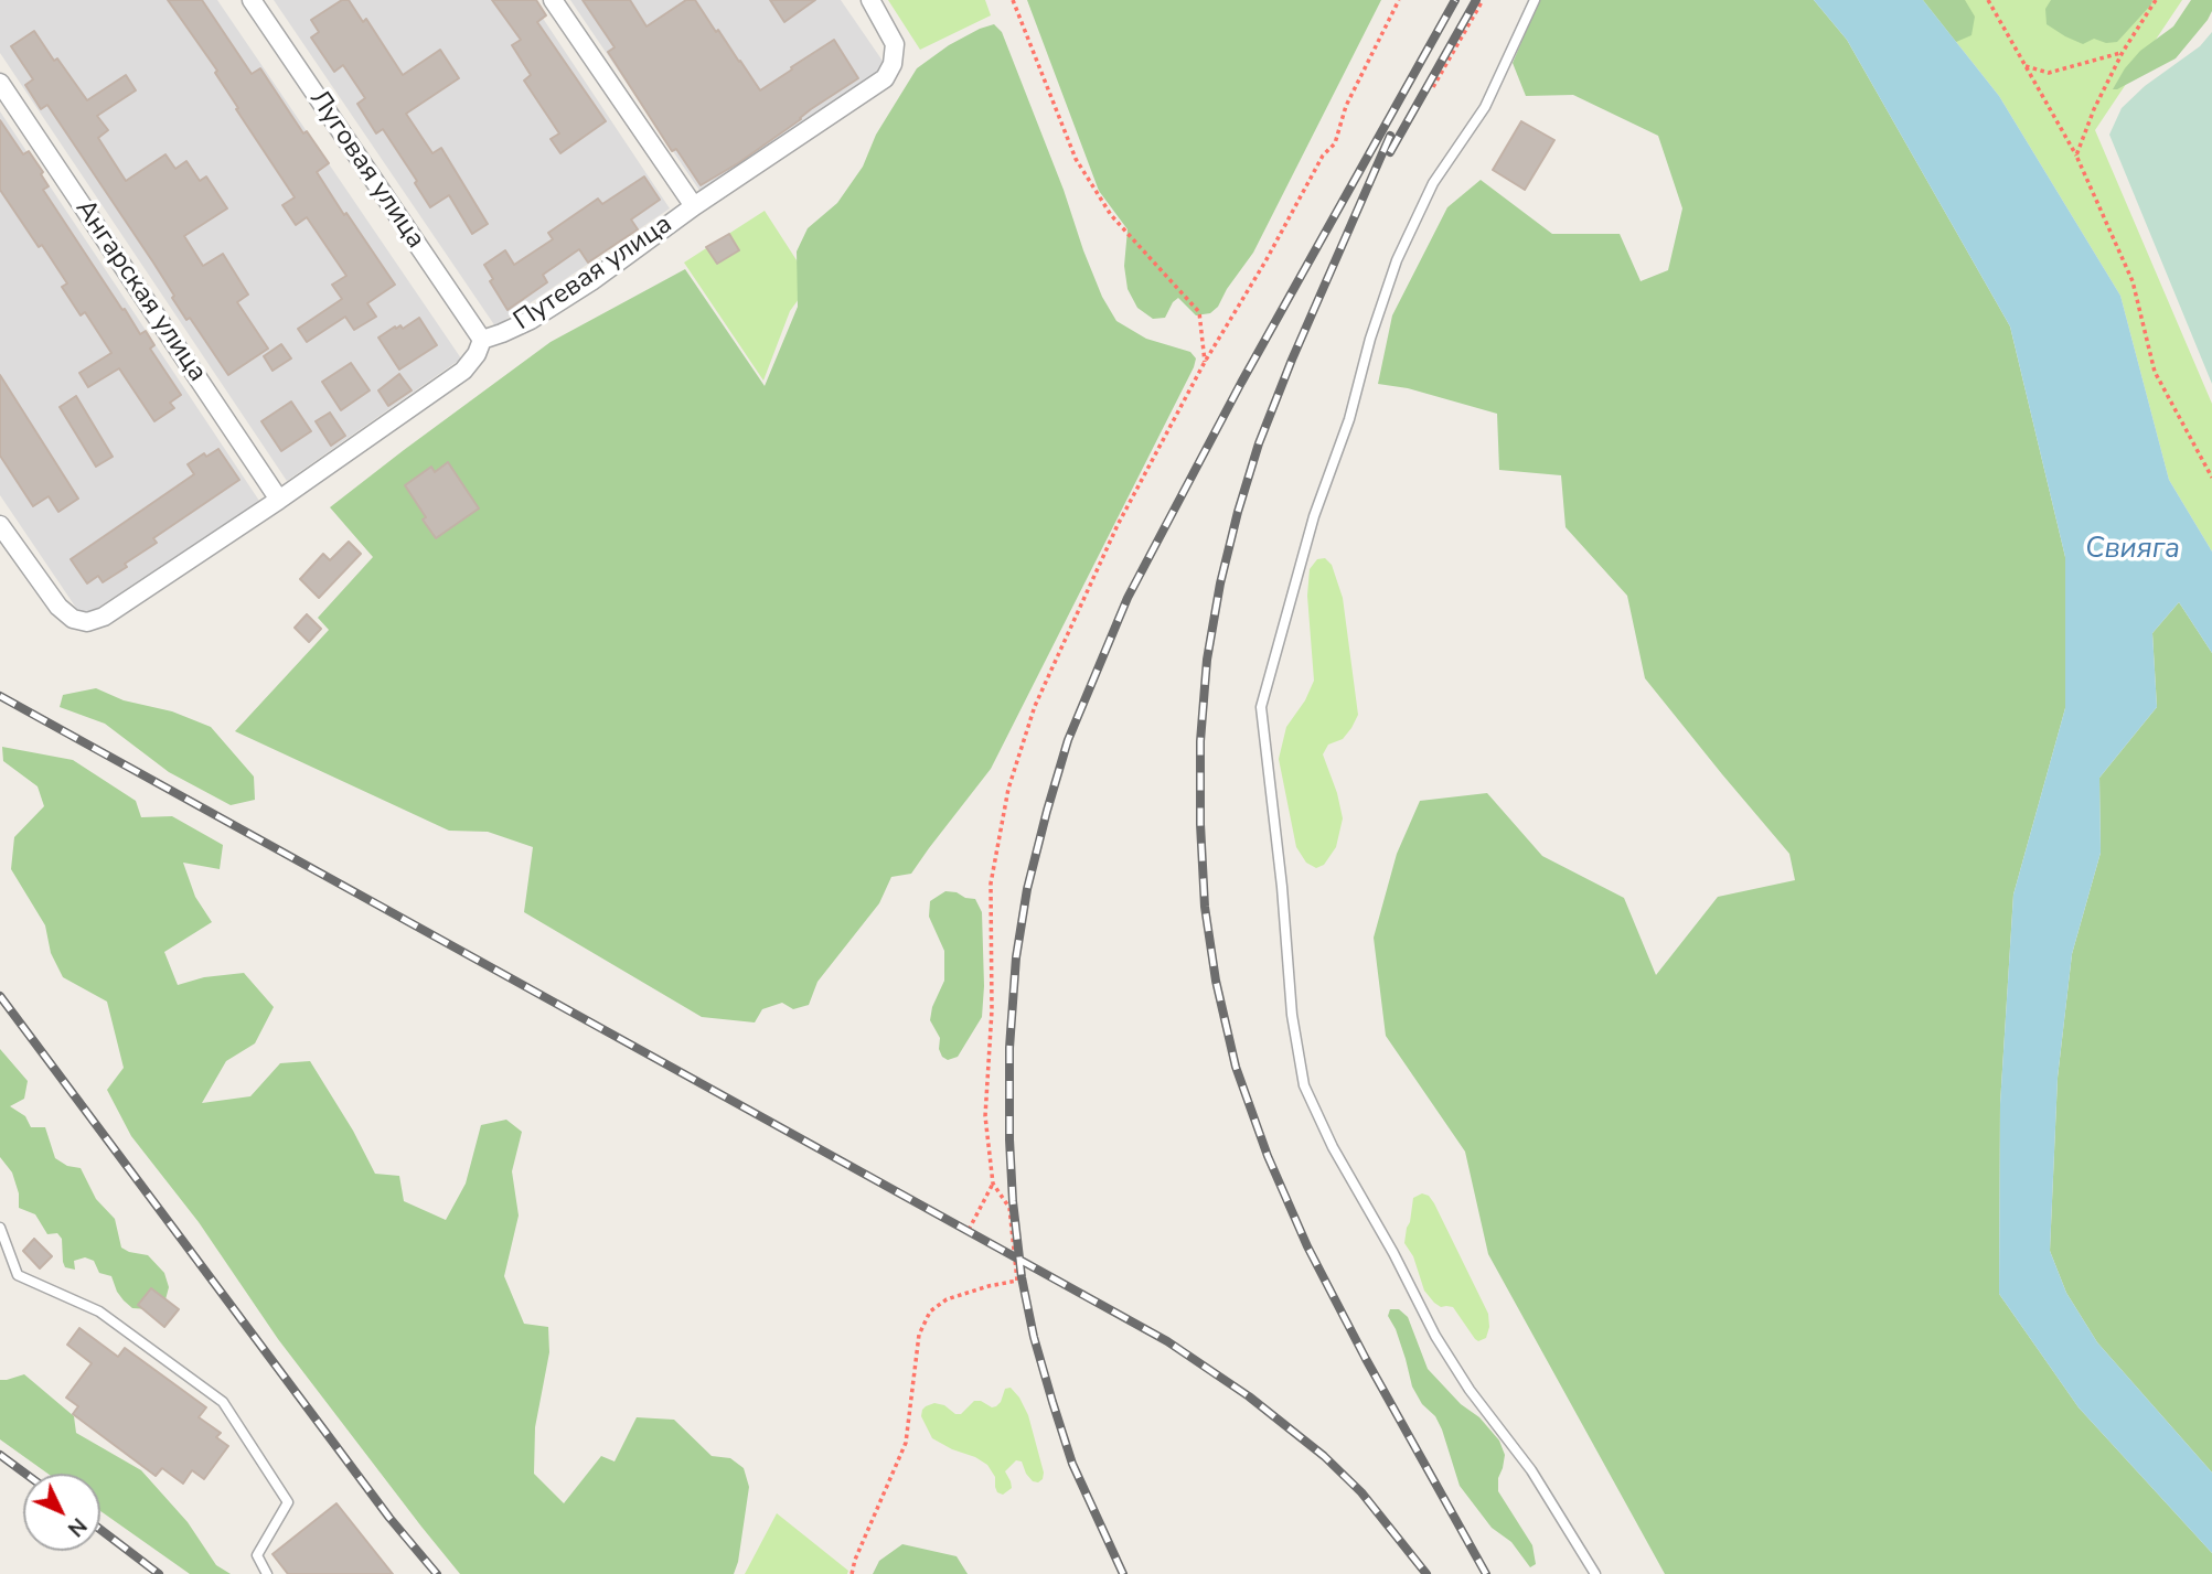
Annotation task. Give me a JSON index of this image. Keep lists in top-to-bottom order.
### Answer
{
  "streets": {
    "street": ["Луговая улица", "Путевая улица", "Ангарская улица"]
  },
  "crossings": [
    ["Луговая улица", "Путевая улица"],
    ["Путевая улица", "Ангарская улица"]
  ],
  "water": ["Свияга"],
  "north": "bottom right"
}
